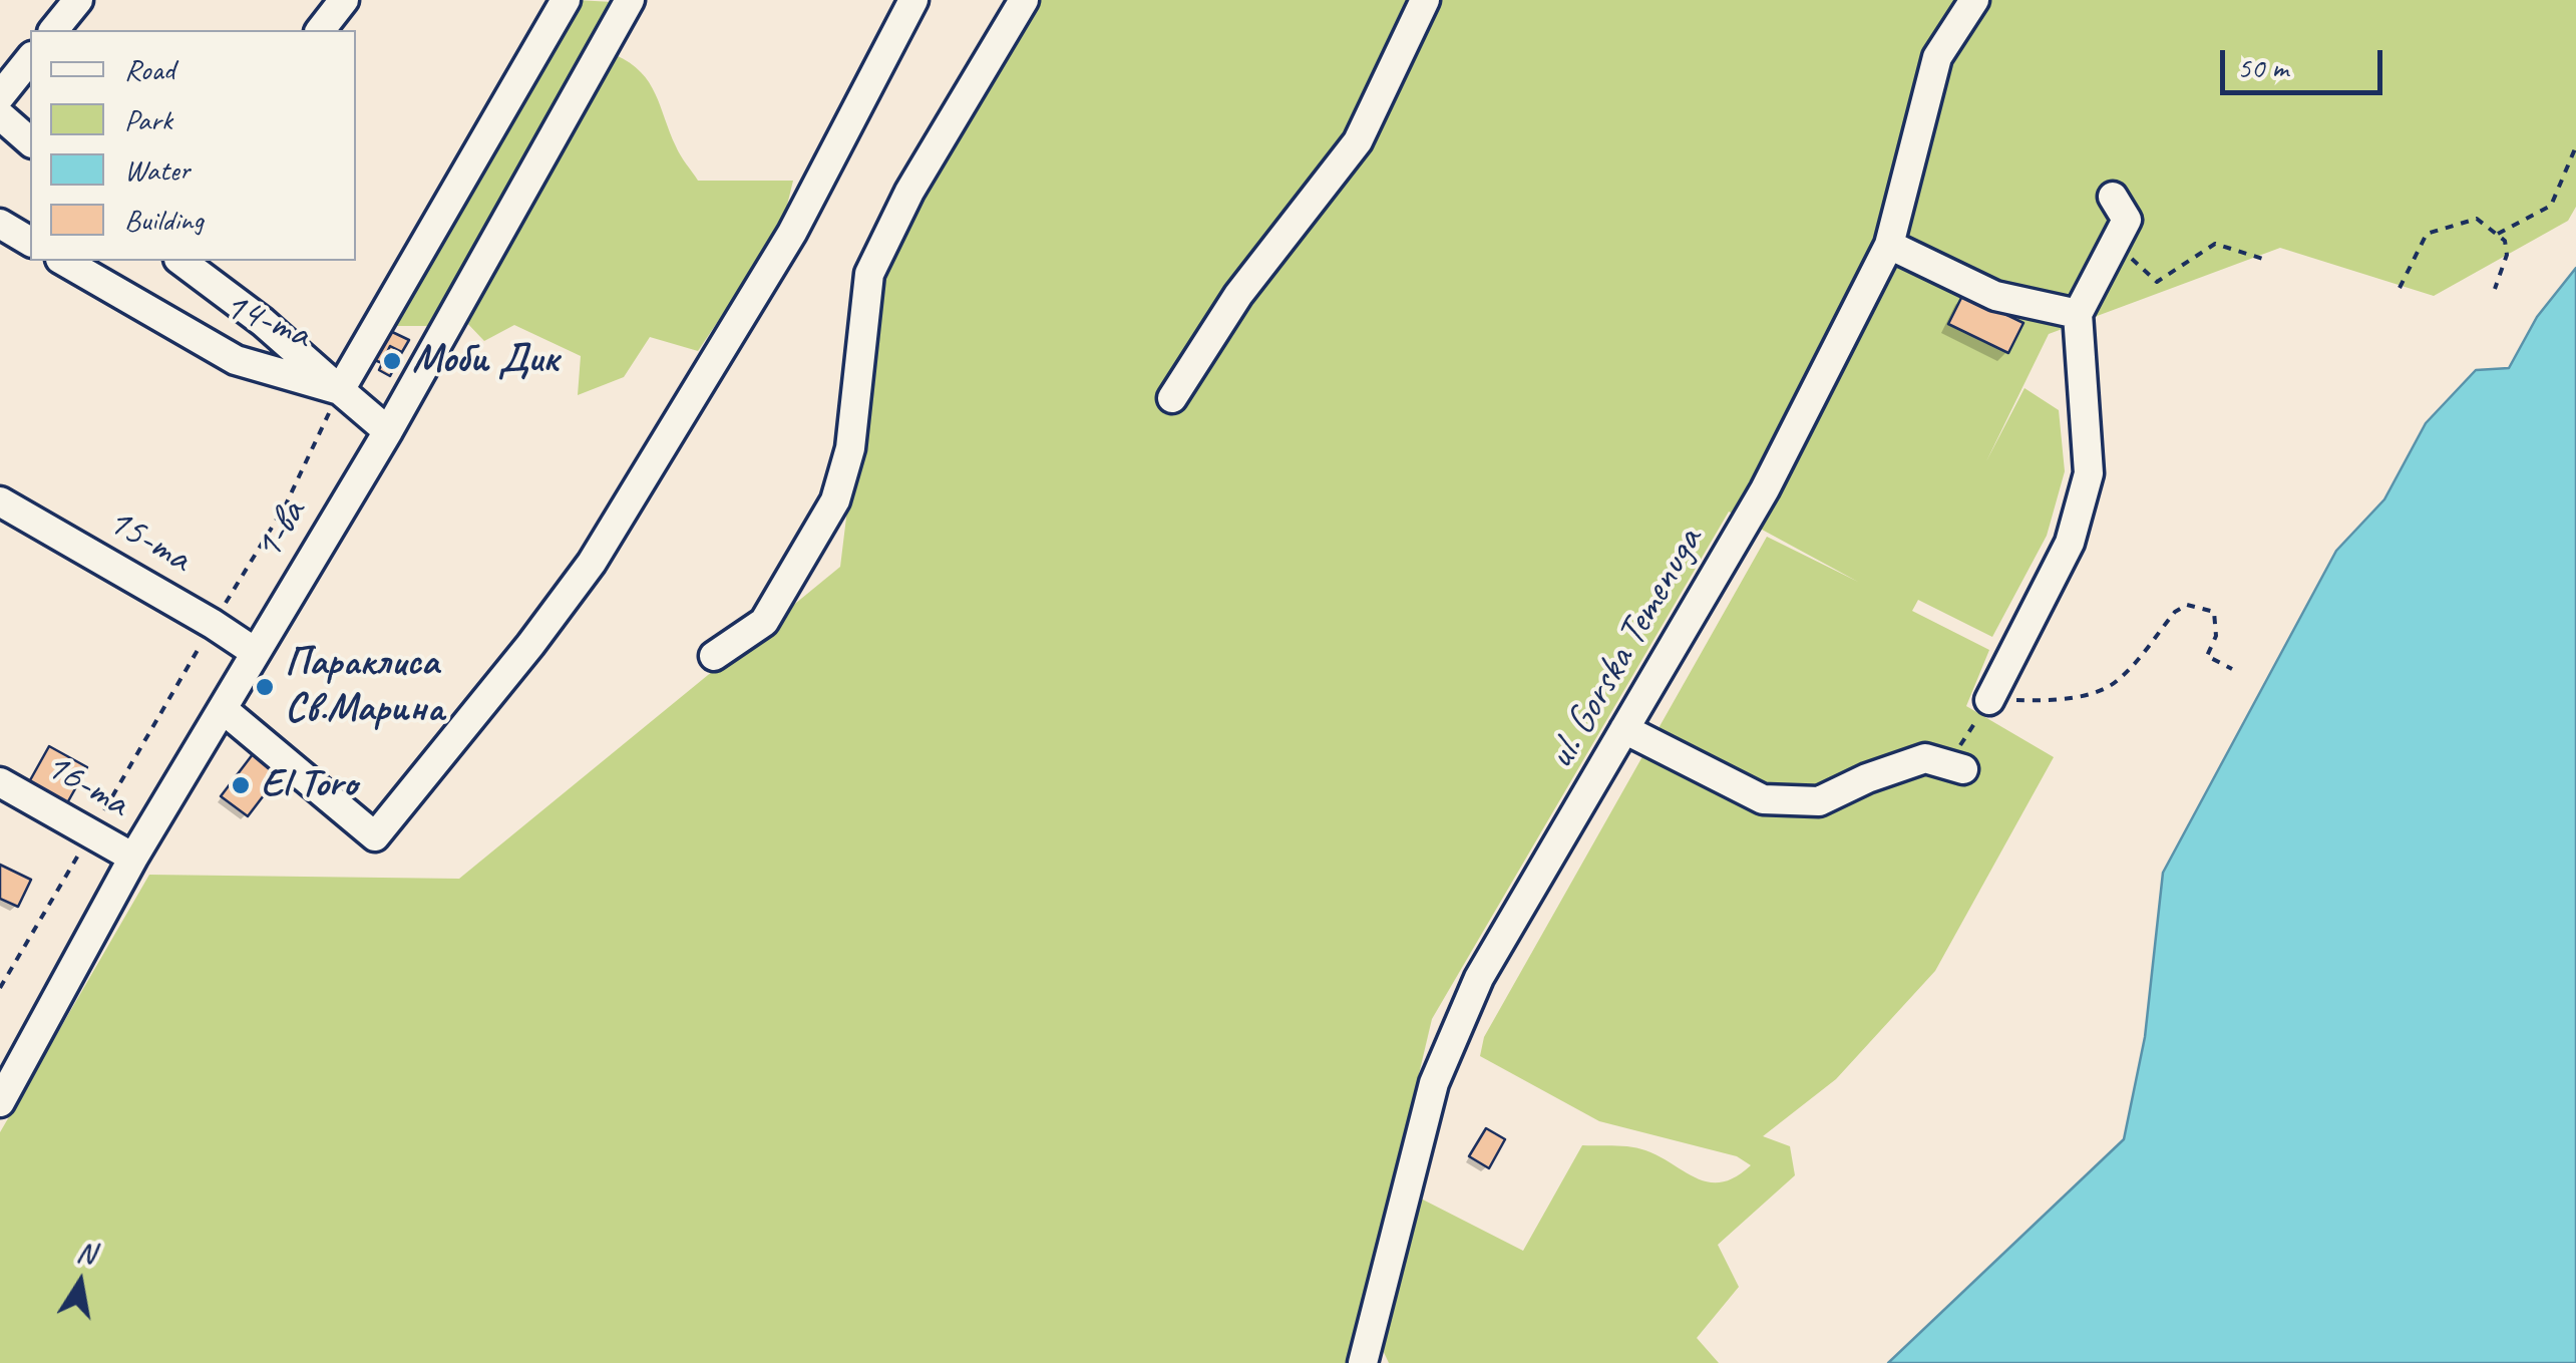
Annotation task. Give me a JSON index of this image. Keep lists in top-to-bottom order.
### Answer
{
  "streets": {
    "street": [
      "14-та",
      "1-ва",
      "15-та",
      "ul. Gorska Temenuga",
      "16-та"
    ]
  },
  "crossings": [
    ["14-та", "1-ва"],
    ["1-ва", "15-та"],
    ["1-ва", "16-та"]
  ],
  "places": ["Моби Дик", "Параклиса Св.Марина", "El Toro"],
  "legend": [
    "Road",
    "Park",
    "Water",
    "Building"
  ],
  "scale_bar": "50 m",
  "north": "top"
}
